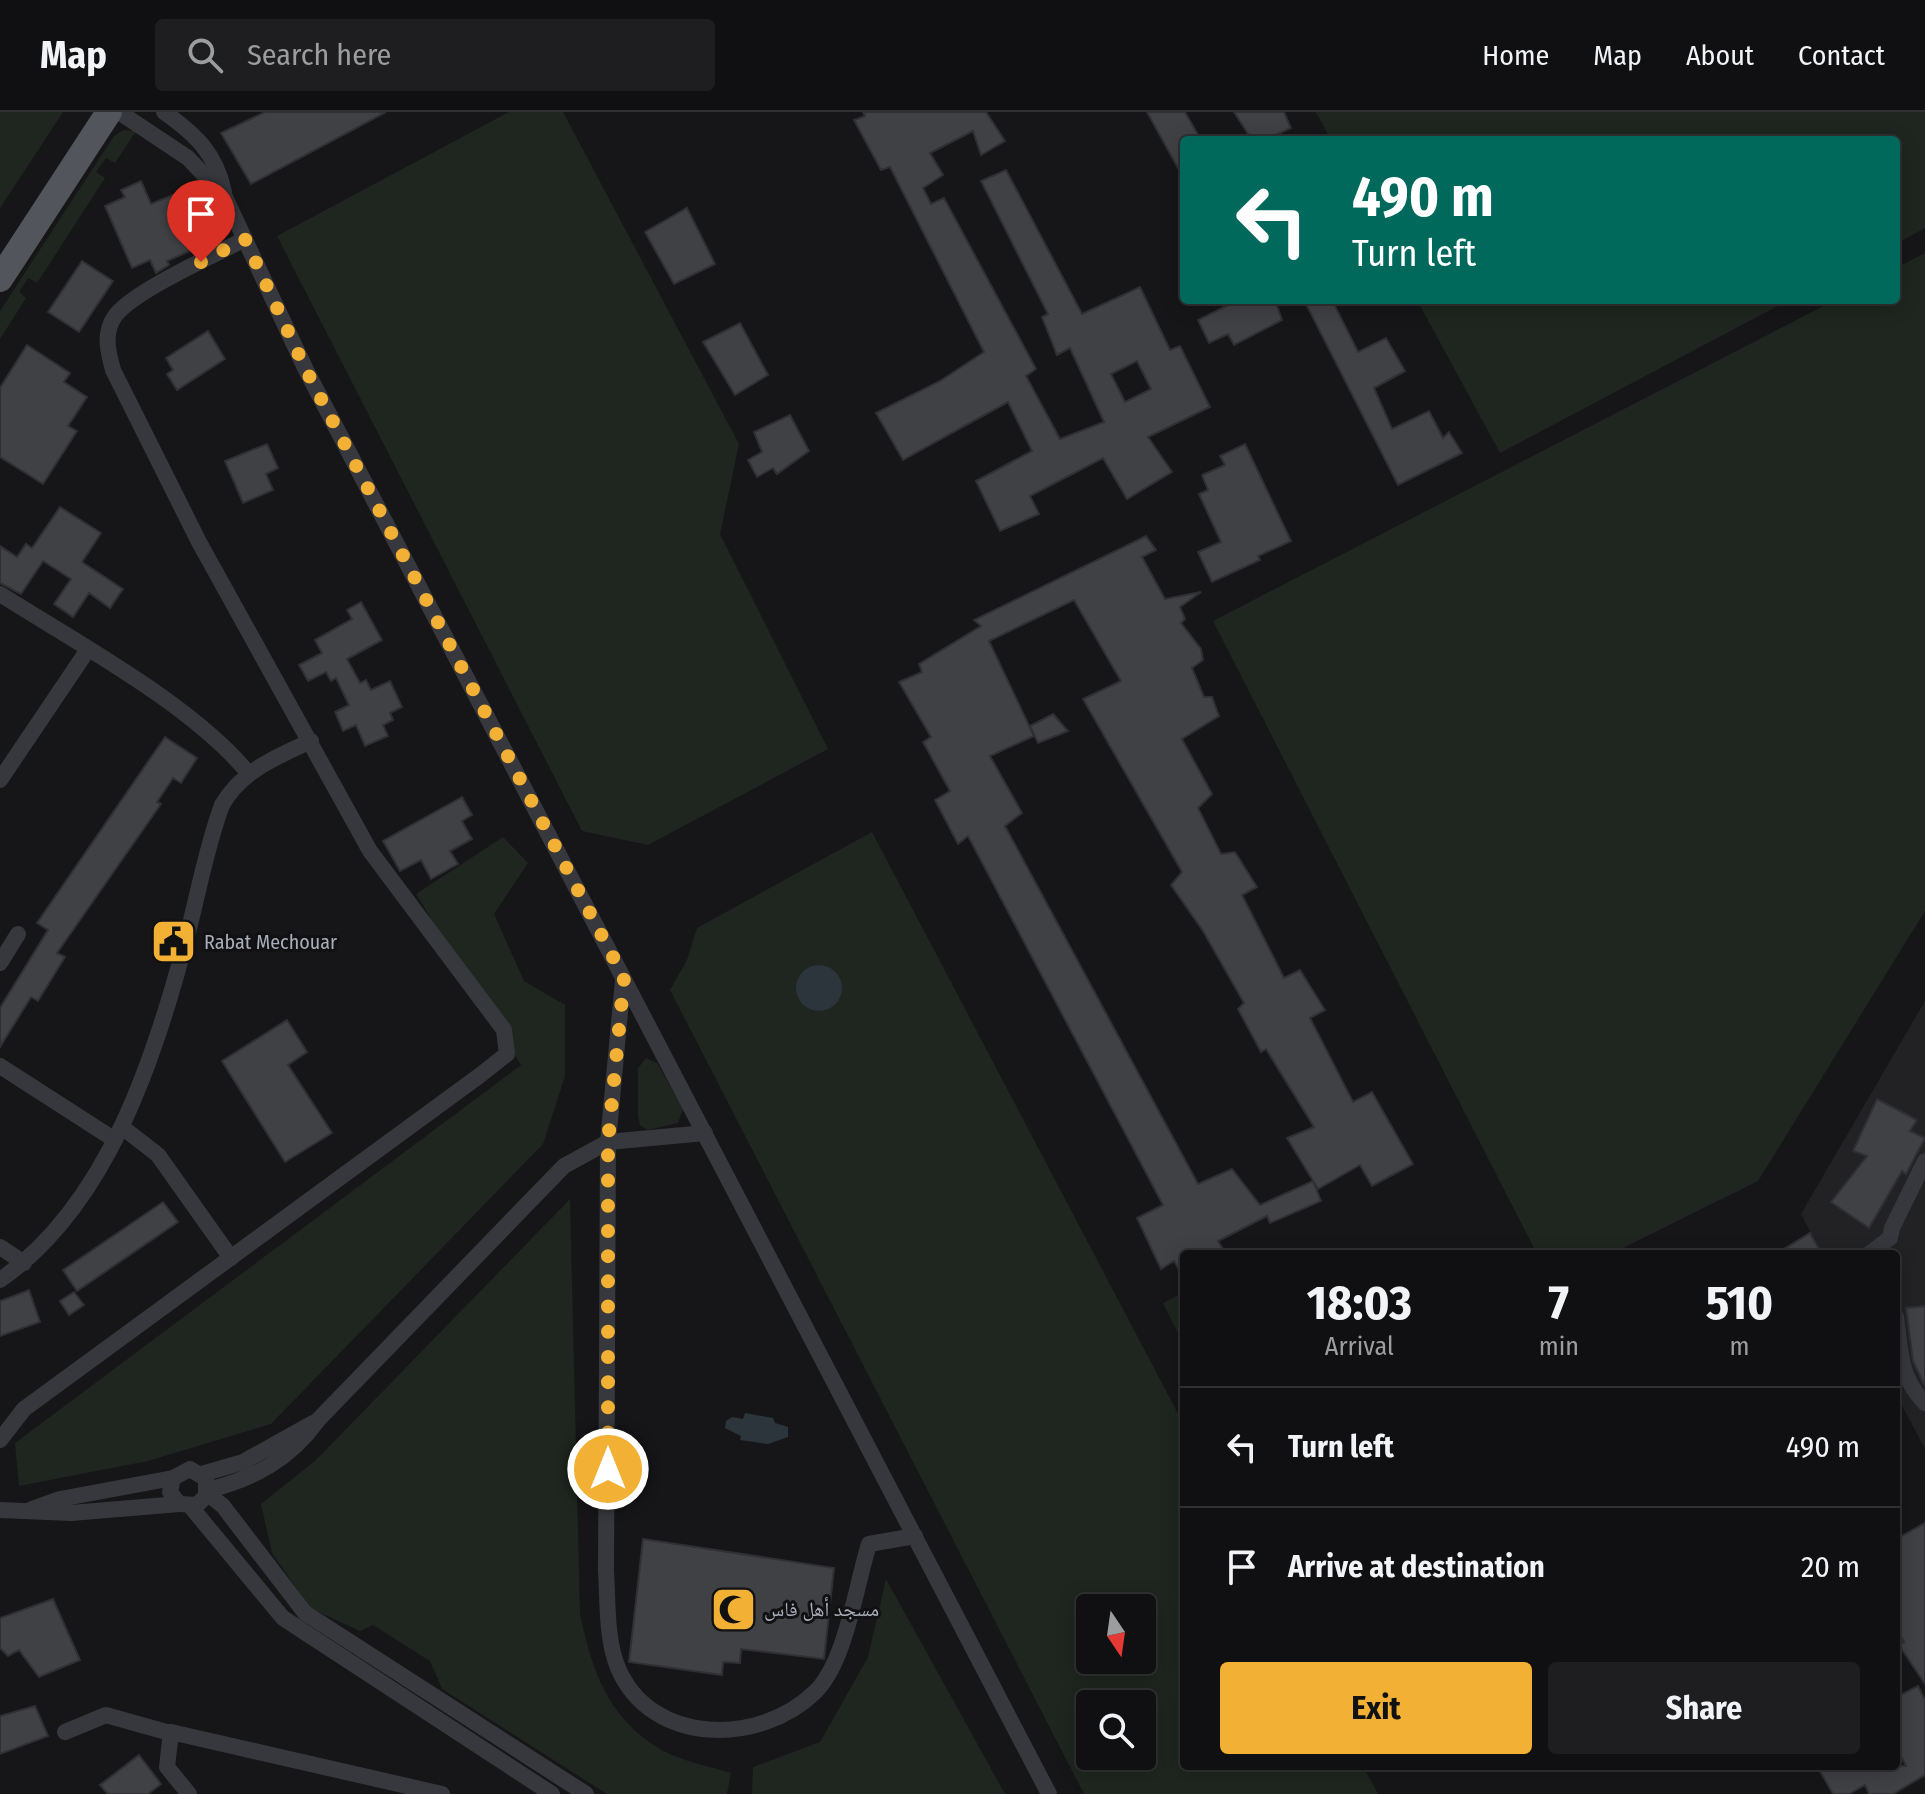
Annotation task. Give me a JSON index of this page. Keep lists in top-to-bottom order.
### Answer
{
  "places": {
    "public building": ["Rabat Mechouar"],
    "mosque": ["مسجد أهل فاس"]
  },
  "north": "bottom",
  "page": {
    "header": "Map",
    "search": "Search here",
    "nav": [
      "Home",
      "Map",
      "About",
      "Contact"
    ],
    "turn": ["490 m", "Turn left"],
    "eta": [
      "18:03",
      "Arrival",
      "7",
      "min",
      "510",
      "m"
    ],
    "list": [
      {
        "name": "Turn left",
        "value": "490 m"
      },
      {
        "name": "Arrive at destination",
        "value": "20 m"
      }
    ],
    "buttons": ["Exit", "Share"]
  }
}
